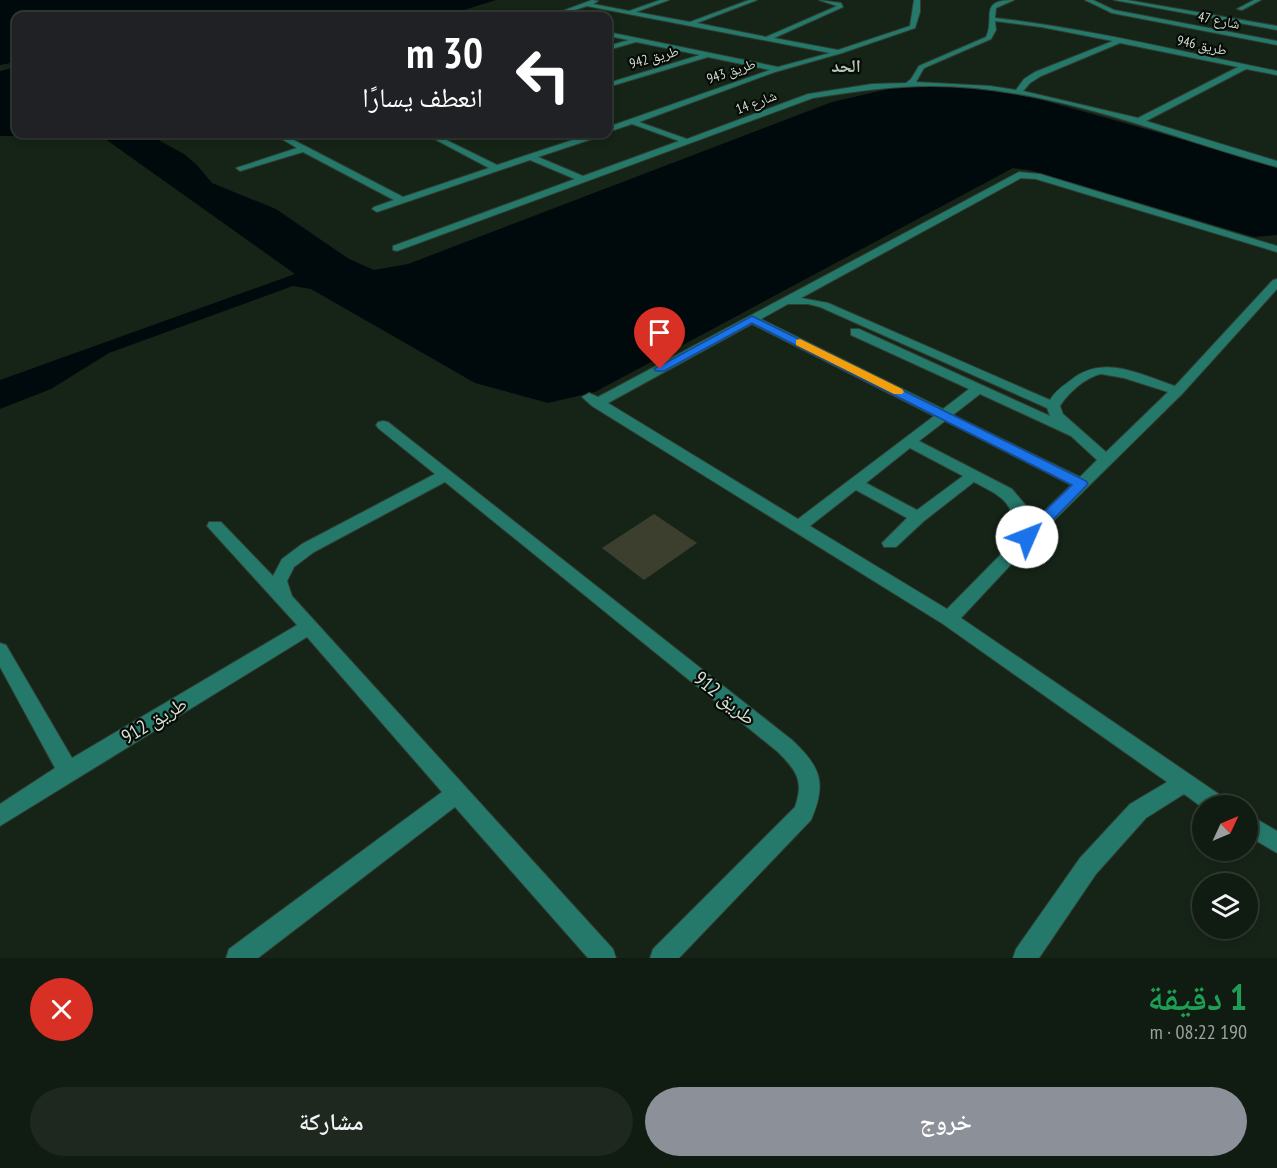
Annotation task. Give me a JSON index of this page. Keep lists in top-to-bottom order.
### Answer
{
  "streets": {
    "street": [
      "شارع 47",
      "طريق 946",
      "طريق 942",
      "طريق 943",
      "شارع 14",
      "طريق 912"
    ]
  },
  "crossings": [
    ["طريق 942", "طريق 943"]
  ],
  "districts": ["الحد"],
  "north": "top right",
  "page": {
    "turn": ["30 m", "انعطف يسارًا"],
    "heading": ["1 دقيقة", "190 m · 08:22"],
    "buttons": ["خروج", "مشاركة"]
  }
}
